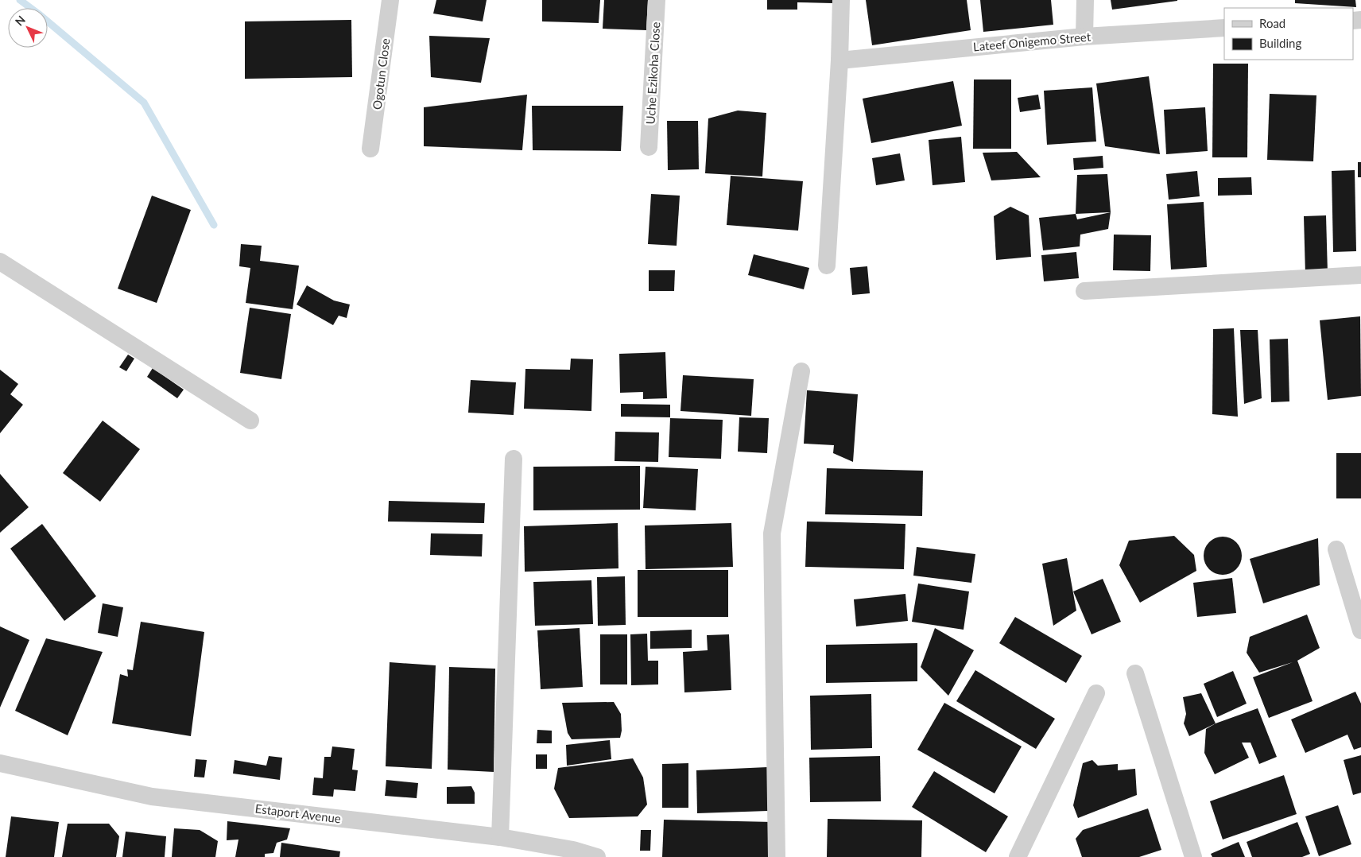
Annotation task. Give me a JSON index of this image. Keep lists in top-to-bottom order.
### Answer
{
  "streets": {
    "street": [
      "Lateef Onigemo Street",
      "Uche Ezikoha Close",
      "Ogotun Close",
      "Estaport Avenue"
    ]
  },
  "legend": ["Road", "Building"],
  "north": "top left"
}
